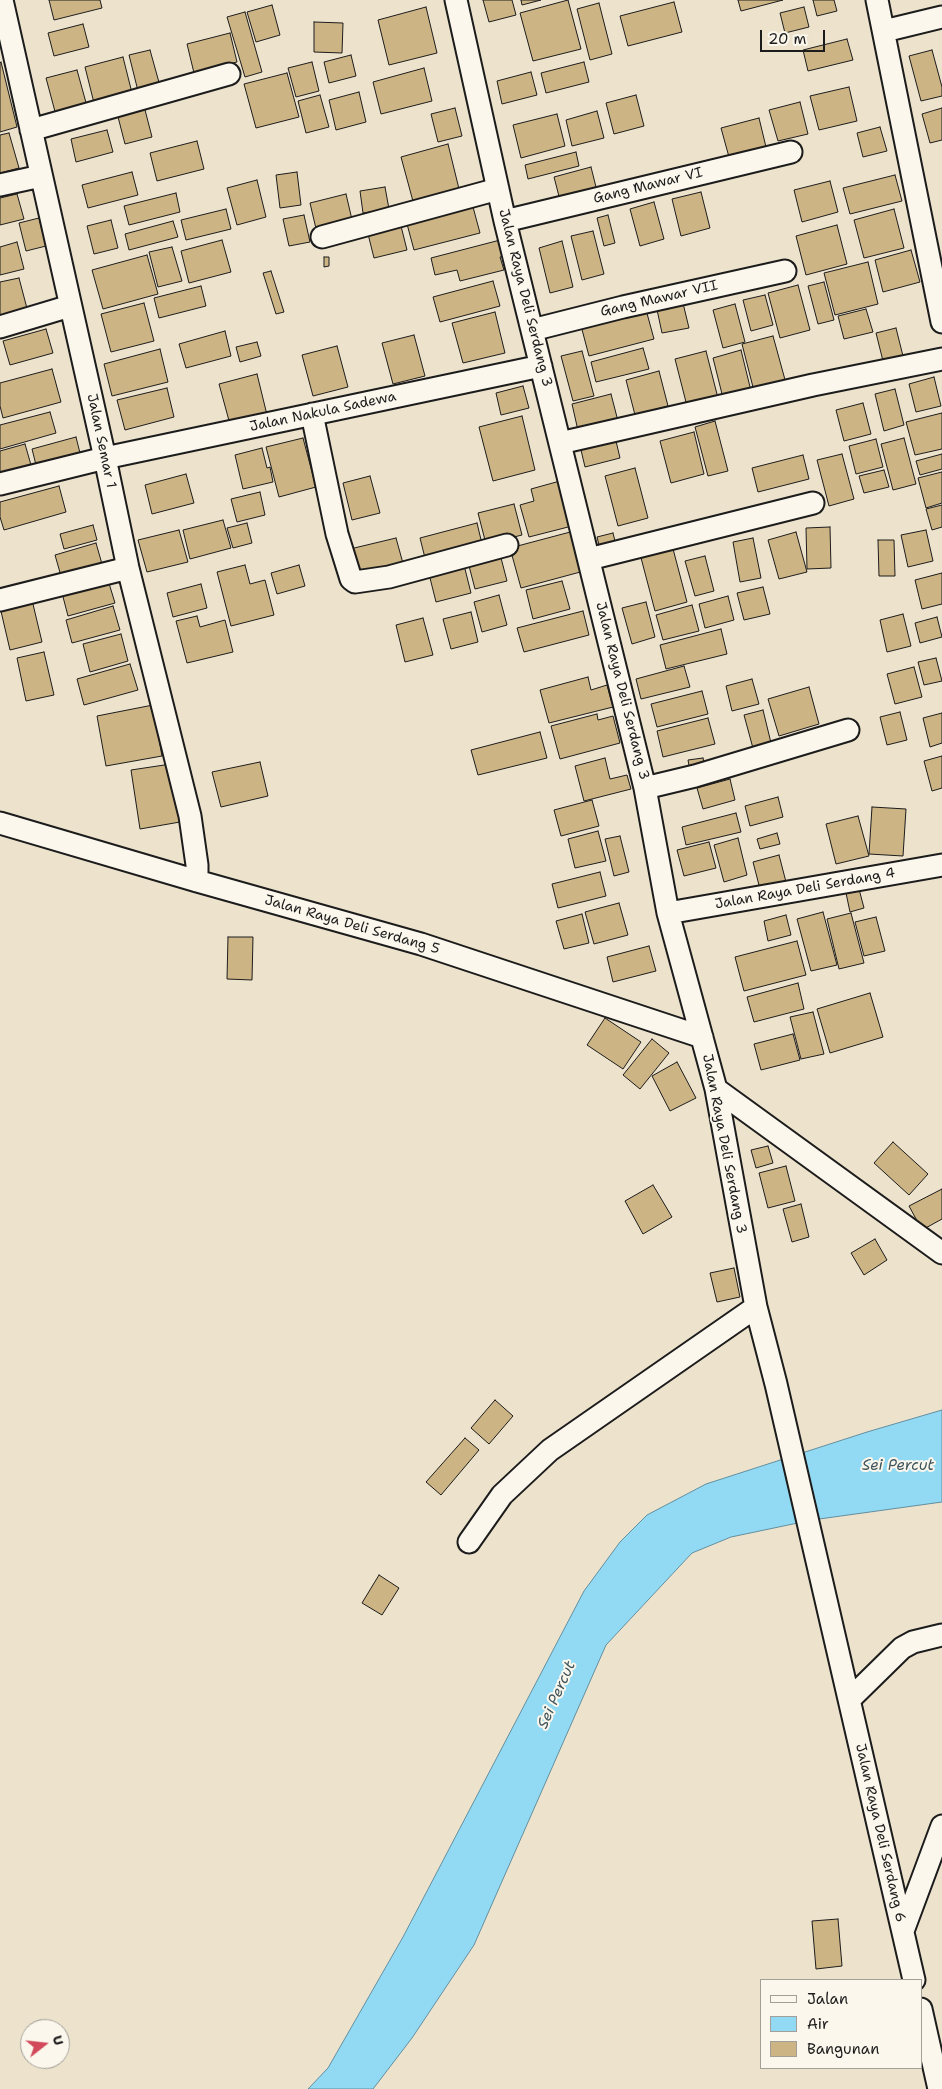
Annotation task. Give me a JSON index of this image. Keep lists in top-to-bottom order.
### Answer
{
  "streets": {
    "street": [
      "Gang Mawar VI",
      "Jalan Raya Deli Serdang 3",
      "Gang Mawar VII",
      "Jalan Nakula Sadewa",
      "Jalan Semar 1",
      "Jalan Raya Deli Serdang 4",
      "Jalan Raya Deli Serdang 5",
      "Jalan Raya Deli Serdang 6"
    ]
  },
  "crossings": [
    ["Gang Mawar VI", "Jalan Raya Deli Serdang 3"],
    ["Jalan Raya Deli Serdang 3", "Gang Mawar VII"],
    ["Jalan Raya Deli Serdang 3", "Jalan Nakula Sadewa"],
    ["Jalan Raya Deli Serdang 3", "Jalan Raya Deli Serdang 4"],
    ["Jalan Raya Deli Serdang 3", "Jalan Raya Deli Serdang 5"],
    ["Jalan Raya Deli Serdang 3", "Jalan Raya Deli Serdang 6"],
    ["Jalan Nakula Sadewa", "Jalan Semar 1"],
    ["Jalan Semar 1", "Jalan Raya Deli Serdang 5"]
  ],
  "water": ["Sei Percut"],
  "legend": ["Jalan", "Air", "Bangunan"],
  "scale_bar": "20 m",
  "north": "right"
}
